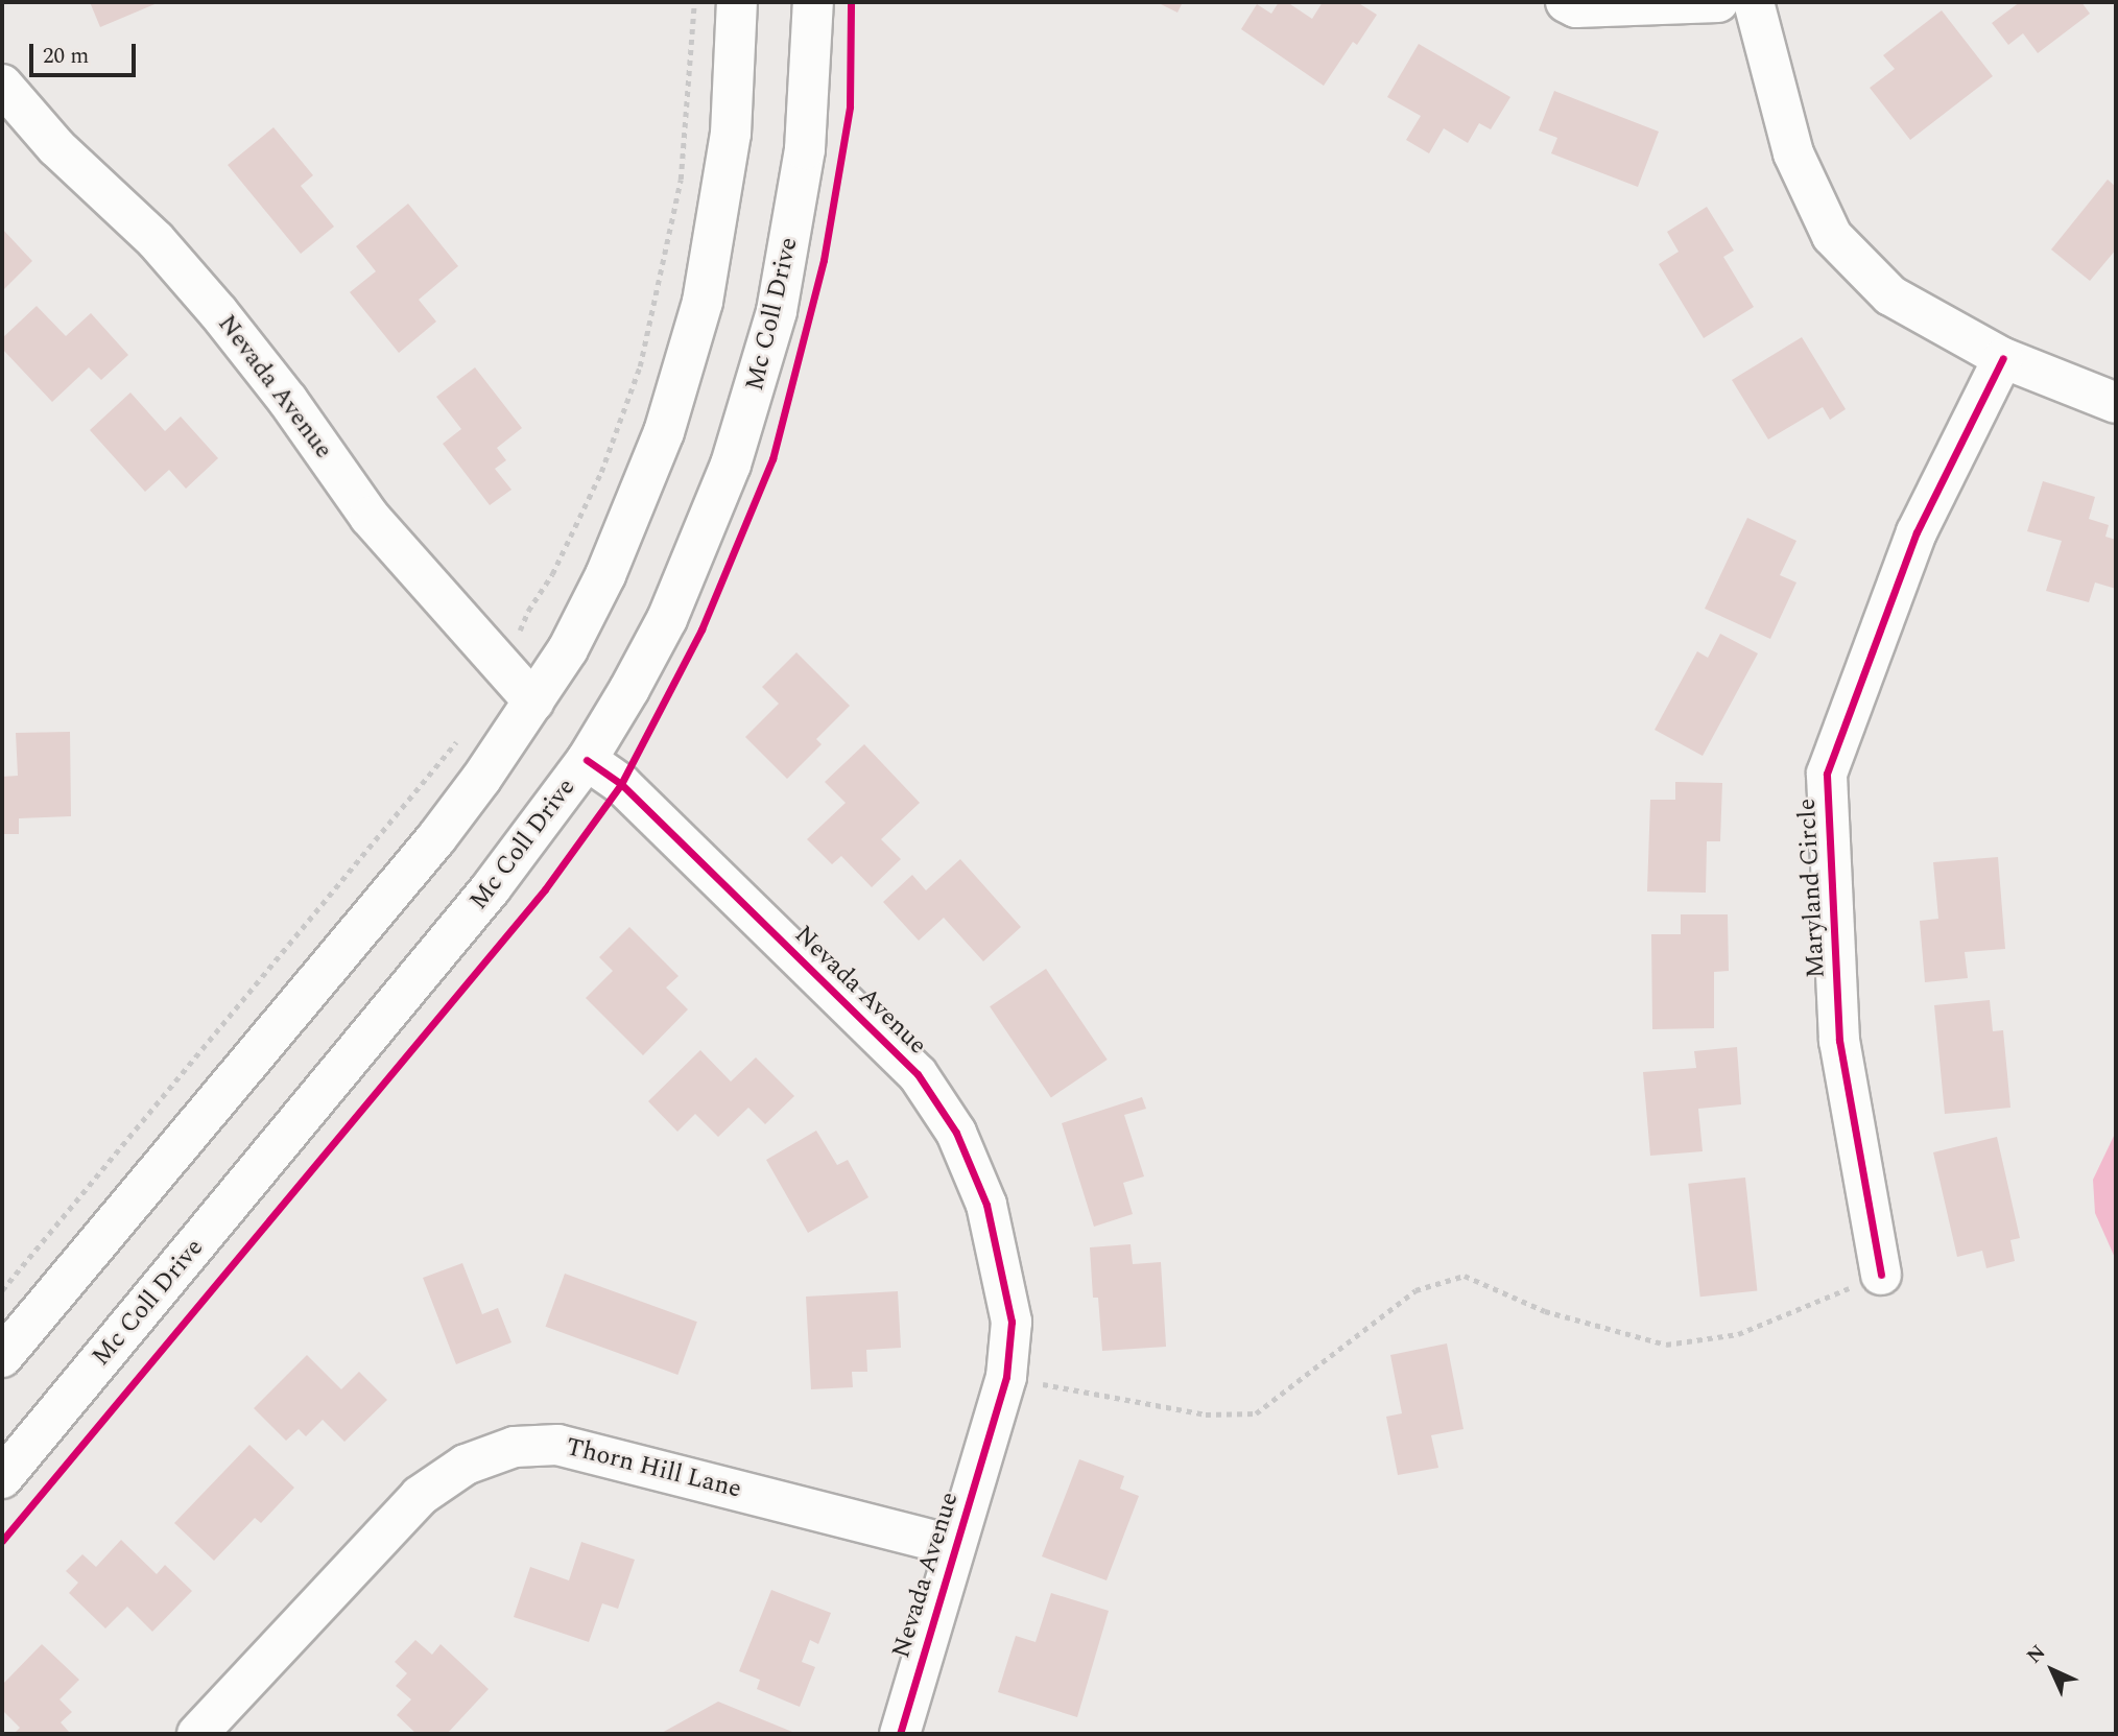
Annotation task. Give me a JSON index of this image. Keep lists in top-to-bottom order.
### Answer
{
  "streets": {
    "street": [
      "Mc Coll Drive",
      "Nevada Avenue",
      "Maryland Circle",
      "Thorn Hill Lane"
    ]
  },
  "crossings": [
    ["Mc Coll Drive", "Nevada Avenue"],
    ["Nevada Avenue", "Thorn Hill Lane"]
  ],
  "scale_bar": "20 m",
  "north": "top left"
}
